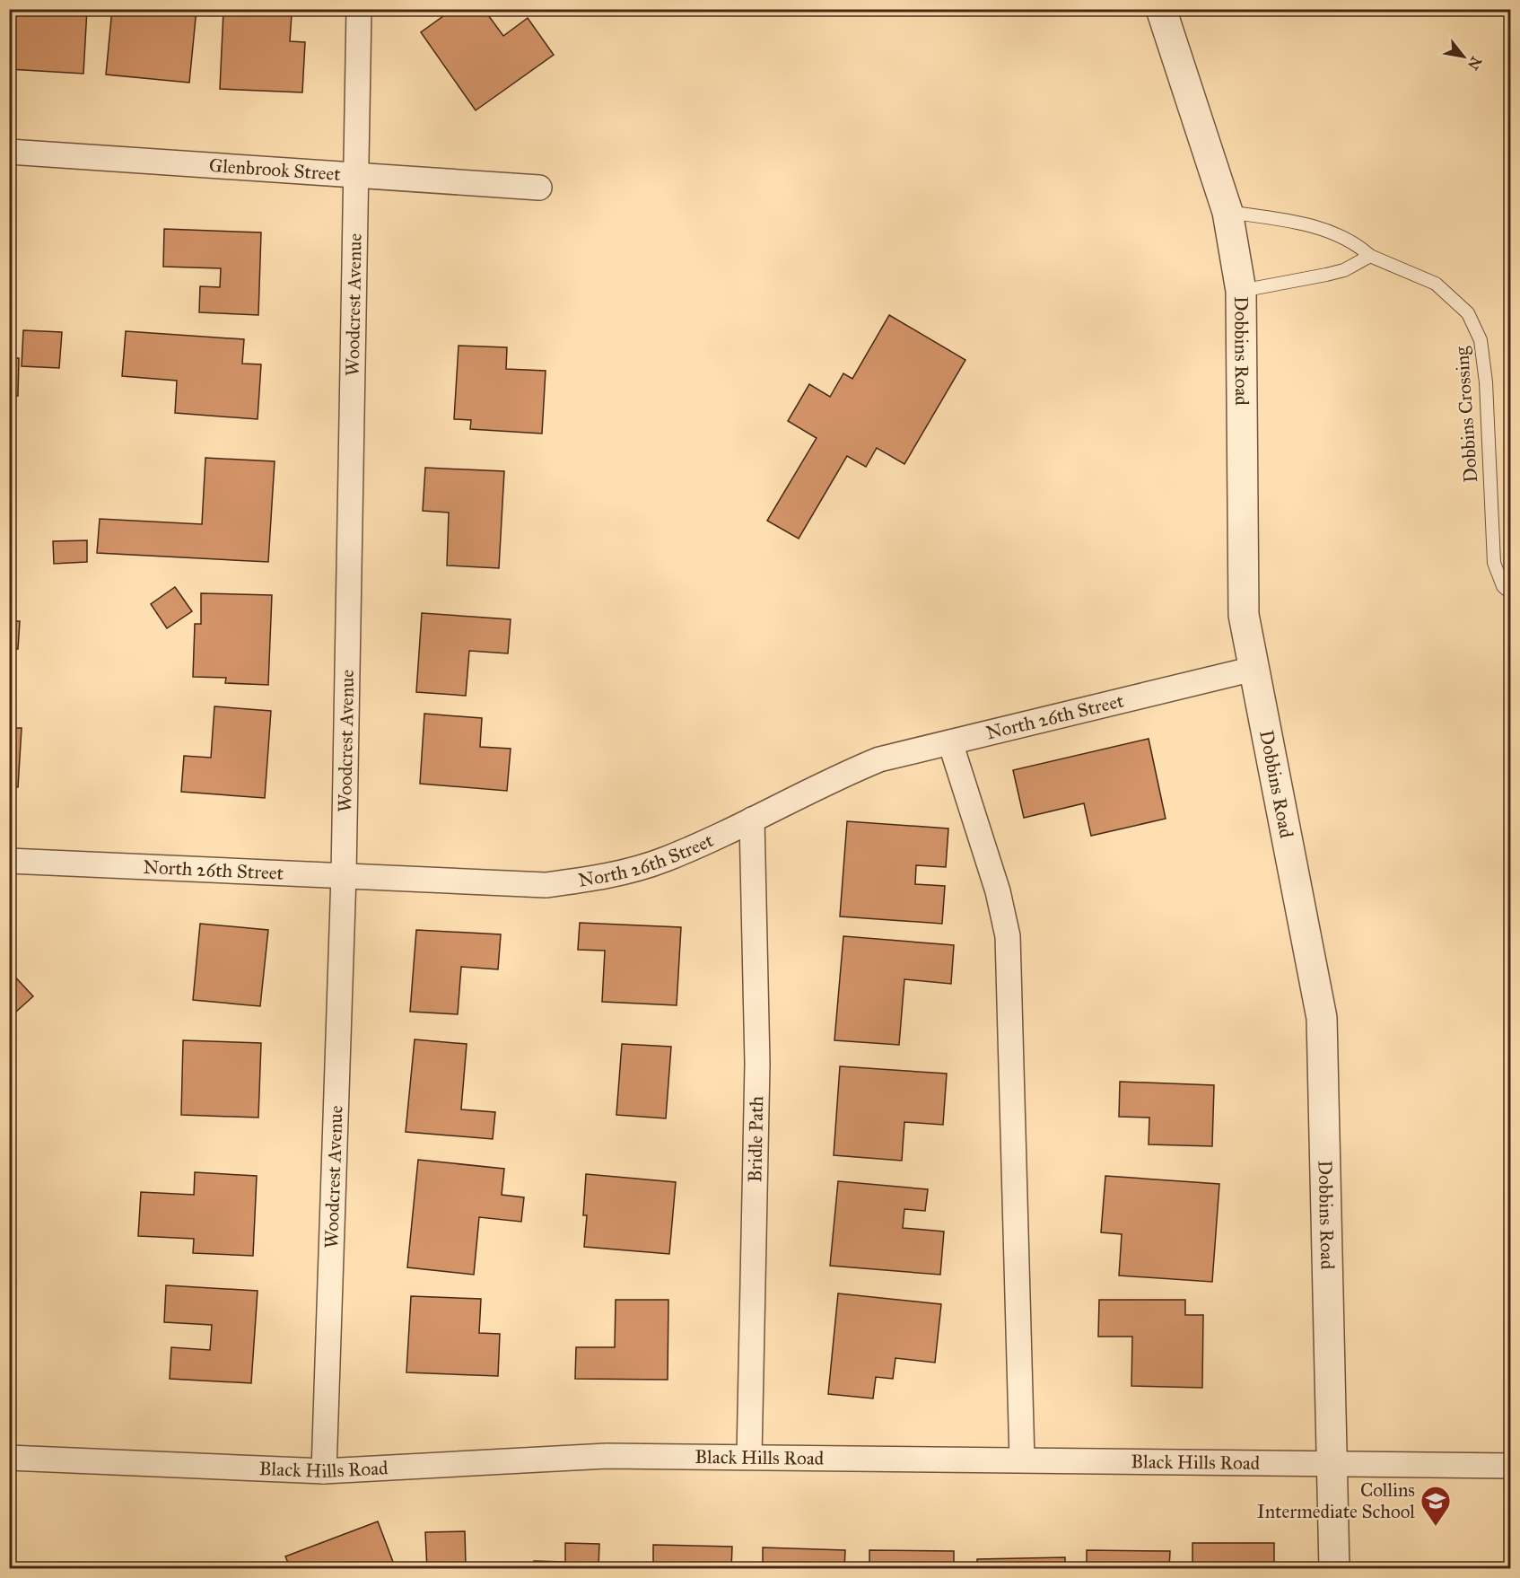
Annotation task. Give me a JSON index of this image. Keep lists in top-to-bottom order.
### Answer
{
  "streets": {
    "street": [
      "Glenbrook Street",
      "Woodcrest Avenue",
      "Dobbins Road",
      "North 26th Street",
      "Bridle Path",
      "Black Hills Road"
    ],
    "lane": ["Dobbins Crossing"]
  },
  "crossings": [
    ["Glenbrook Street", "Woodcrest Avenue"],
    ["Woodcrest Avenue", "North 26th Street"],
    ["Woodcrest Avenue", "Black Hills Road"],
    ["Dobbins Road", "Dobbins Crossing"],
    ["Dobbins Road", "North 26th Street"],
    ["Dobbins Road", "Black Hills Road"],
    ["North 26th Street", "Bridle Path"],
    ["Bridle Path", "Black Hills Road"]
  ],
  "places": {
    "school or university": ["Collins Intermediate School"]
  },
  "north": "bottom right"
}
